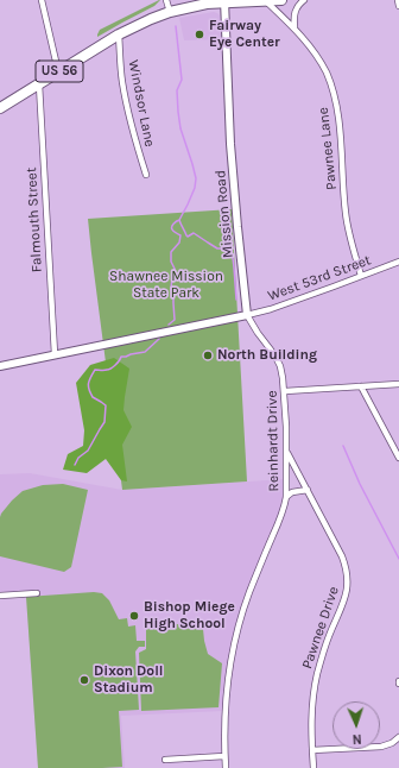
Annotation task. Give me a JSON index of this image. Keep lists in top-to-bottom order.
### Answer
{
  "streets": {
    "highway": ["US 56"],
    "main road": ["Mission Road"],
    "street": [
      "Windsor Lane",
      "Pawnee Lane",
      "Falmouth Street",
      "West 53rd Street",
      "Reinhardt Drive",
      "Pawnee Drive"
    ]
  },
  "crossings": [
    ["US 56", "Windsor Lane"],
    ["US 56", "Pawnee Lane"],
    ["US 56", "Mission Road"],
    ["US 56", "Falmouth Street"],
    ["Pawnee Lane", "West 53rd Street"],
    ["Mission Road", "West 53rd Street"],
    ["Mission Road", "Reinhardt Drive"],
    ["West 53rd Street", "Reinhardt Drive"],
    ["Reinhardt Drive", "Pawnee Drive"]
  ],
  "parks": ["Shawnee Mission State Park"],
  "places": [
    "Fairway Eye Center",
    "North Building",
    "Bishop Miege High School",
    "Dixon Doll Stadium"
  ],
  "north": "bottom"
}
